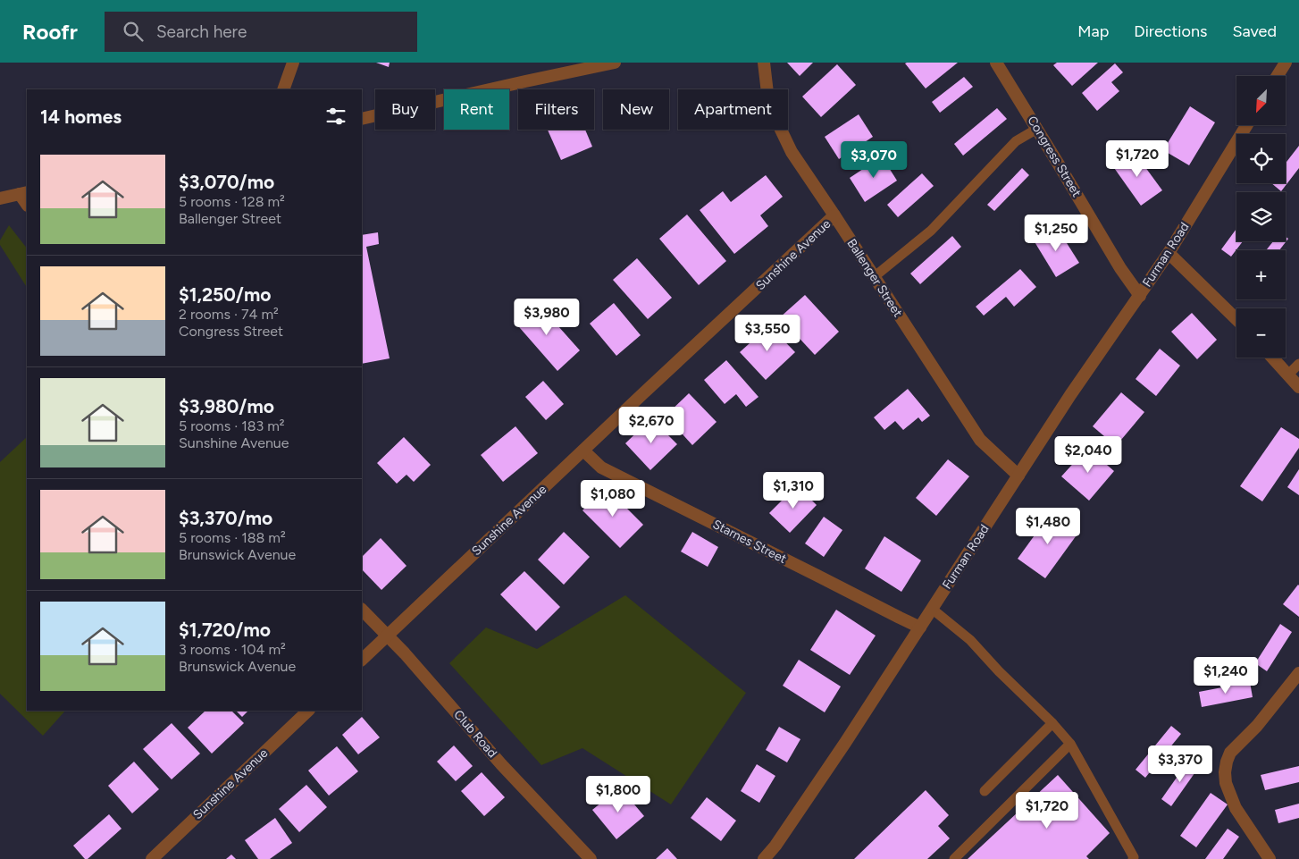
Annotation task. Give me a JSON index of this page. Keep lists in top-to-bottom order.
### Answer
{
  "streets": {
    "street": [
      "Congress Street",
      "Sunshine Avenue",
      "Furman Road",
      "Ballenger Street",
      "Starnes Street",
      "Club Road"
    ]
  },
  "crossings": [
    ["Congress Street", "Furman Road"],
    ["Sunshine Avenue", "Ballenger Street"],
    ["Sunshine Avenue", "Starnes Street"],
    ["Sunshine Avenue", "Club Road"],
    ["Furman Road", "Ballenger Street"],
    ["Furman Road", "Starnes Street"]
  ],
  "north": "bottom left",
  "page": {
    "header": "Roofr",
    "search": "Search here",
    "nav": ["Map", "Directions", "Saved"],
    "map_buttons": ["+", "−"],
    "chip": [
      "Buy",
      "Rent",
      "Filters",
      "New",
      "Apartment"
    ],
    "heading": "14 homes",
    "price": [
      "$1,720",
      "$3,070",
      "$1,250",
      "$3,980",
      "$3,550",
      "$2,670",
      "$2,040",
      "$1,310",
      "$1,080",
      "$1,480",
      "$1,240",
      "$3,370",
      "$1,800",
      "$1,720"
    ],
    "list": [
      {
        "name": "$3,070/mo",
        "note": "5 rooms · 128 m² · Ballenger Street"
      },
      {
        "name": "$1,250/mo",
        "note": "2 rooms · 74 m² · Congress Street"
      },
      {
        "name": "$3,980/mo",
        "note": "5 rooms · 183 m² · Sunshine Avenue"
      },
      {
        "name": "$3,370/mo",
        "note": "5 rooms · 188 m² · Brunswick Avenue"
      },
      {
        "name": "$1,720/mo",
        "note": "3 rooms · 104 m² · Brunswick Avenue"
      }
    ]
  }
}
